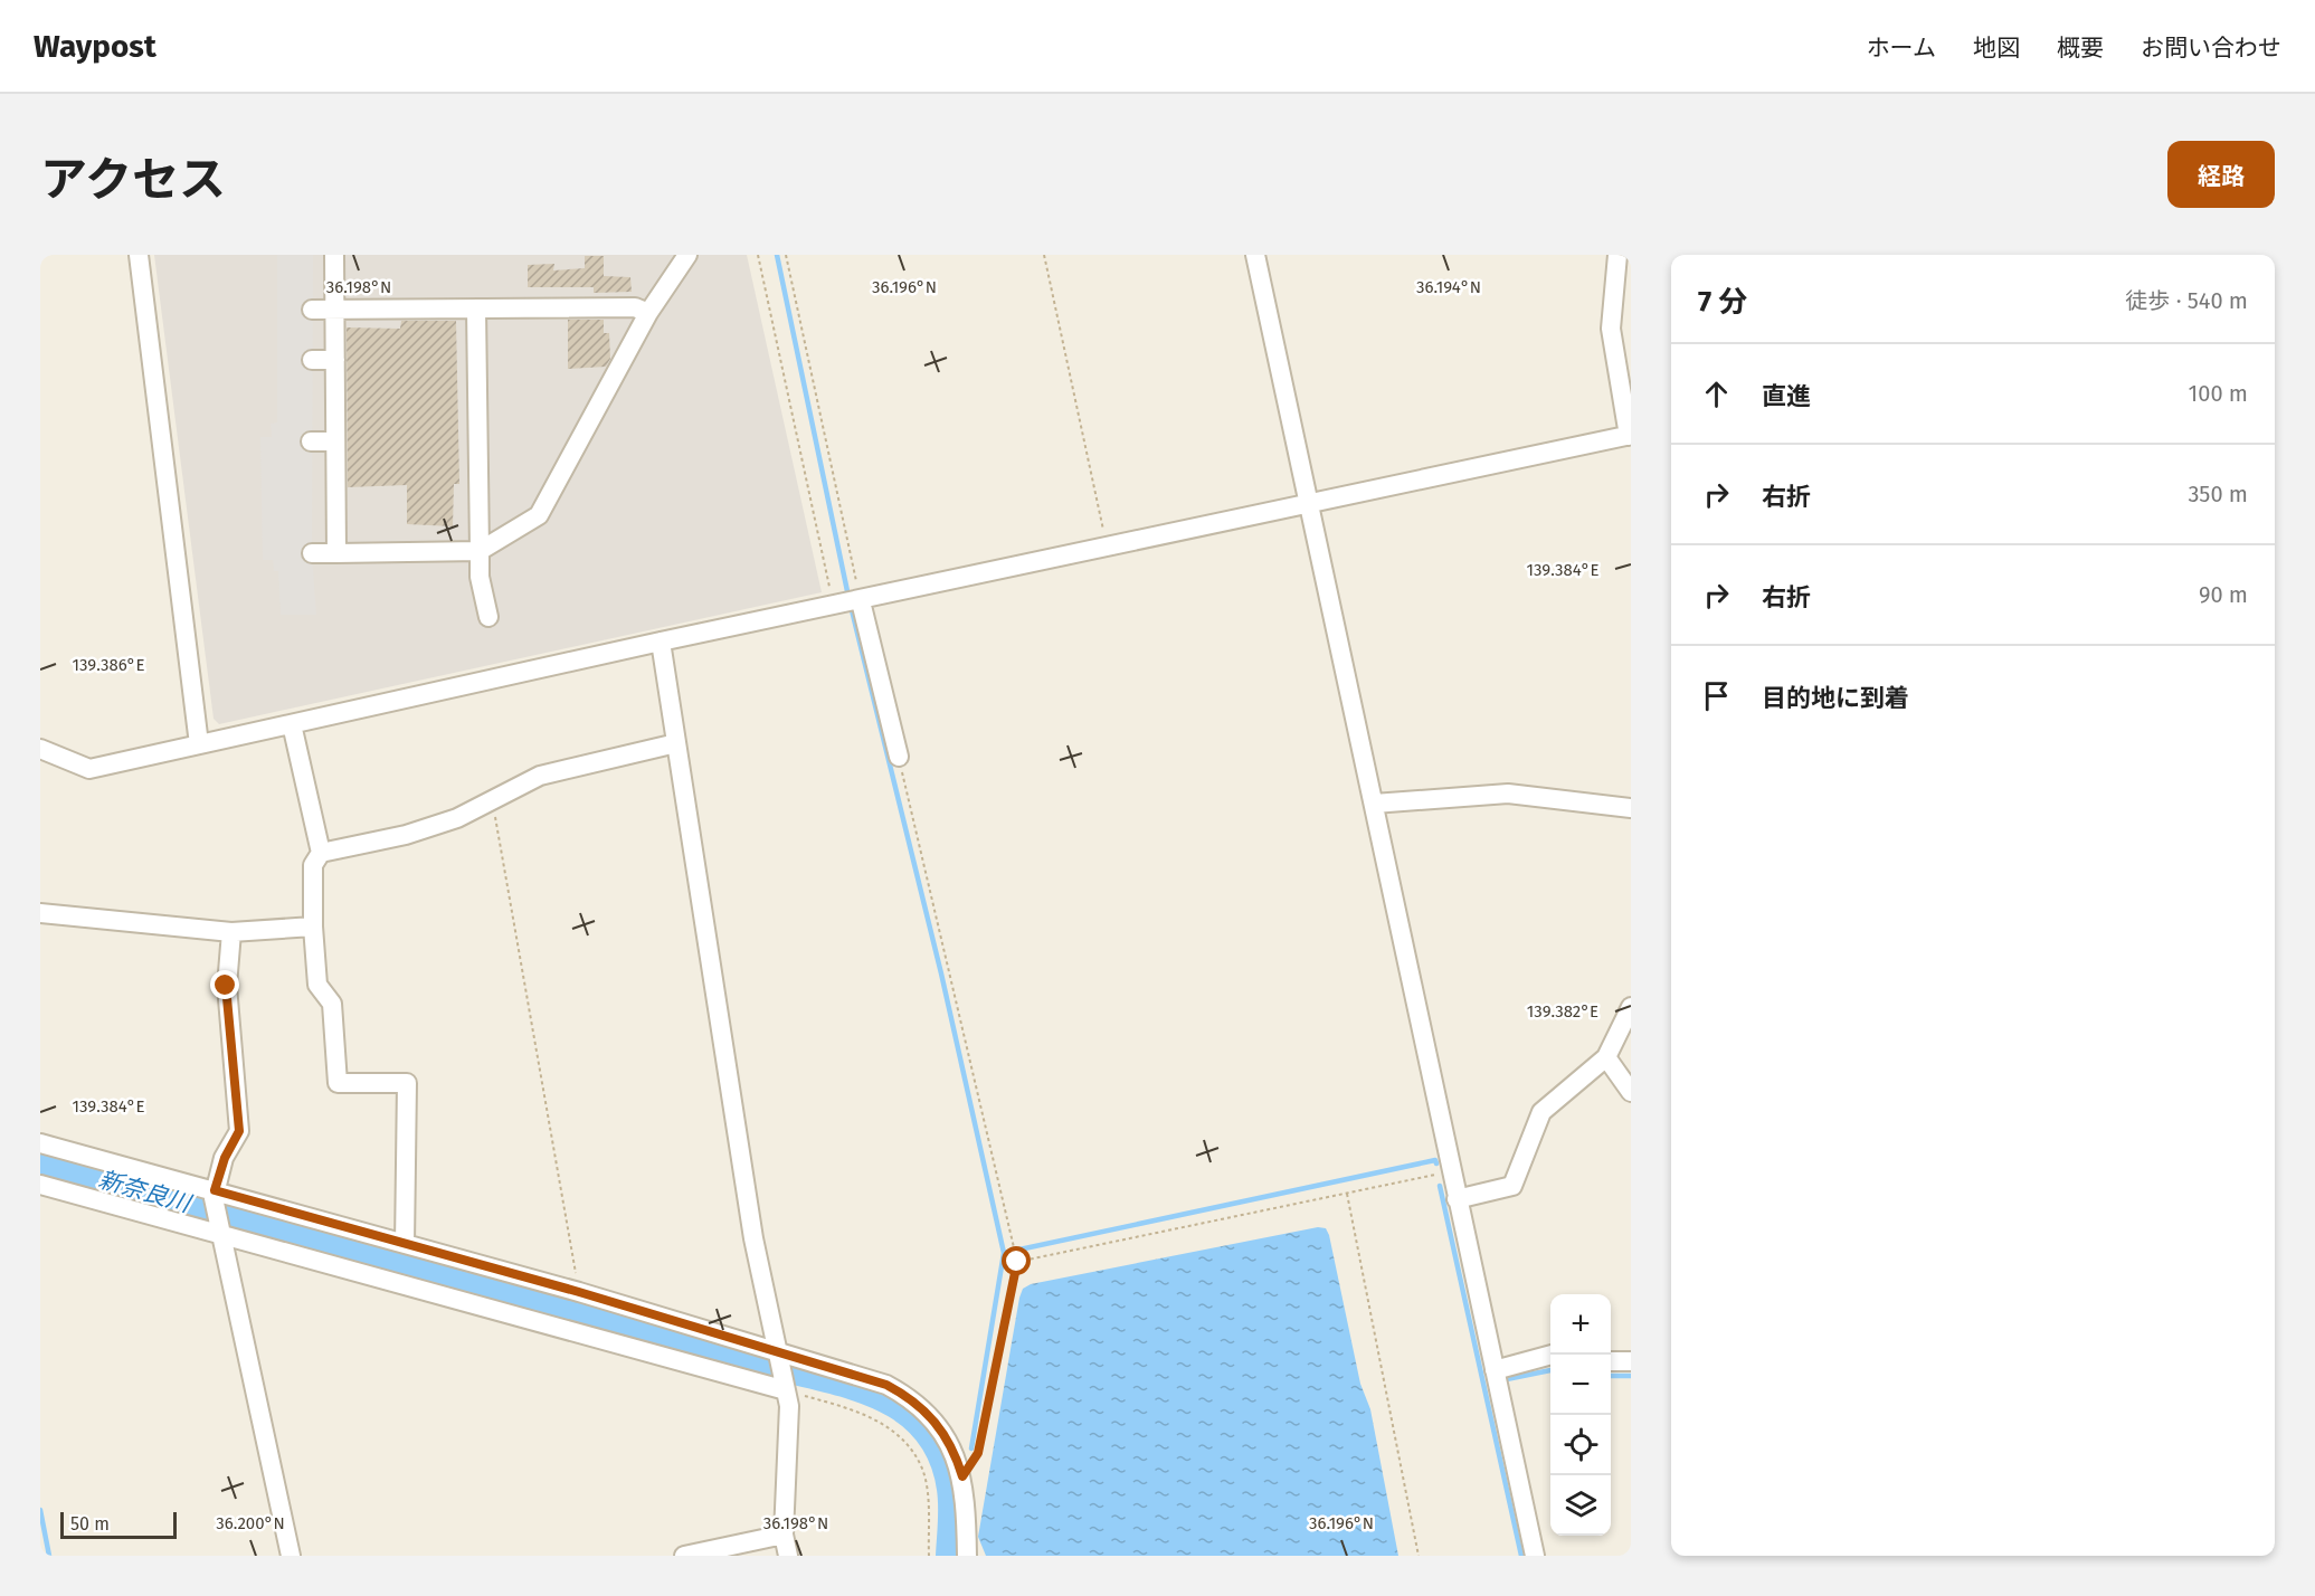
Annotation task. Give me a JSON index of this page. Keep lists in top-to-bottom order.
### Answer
{
  "water": ["新奈良川"],
  "scale_bar": "50 m",
  "page": {
    "header": "Waypost",
    "nav": [
      "ホーム",
      "地図",
      "概要",
      "お問い合わせ"
    ],
    "title": "アクセス",
    "buttons": "経路",
    "heading": ["7 分", "徒歩 · 540 m"],
    "list": [
      ["直進", "100 m"],
      ["右折", "350 m"],
      ["右折", "90 m"],
      "目的地に到着"
    ],
    "map_buttons": ["+", "−"],
    "scale": "50 m"
  },
  "coordinates": [
    "36.198°N",
    "36.196°N",
    "36.194°N",
    "139.384°E",
    "139.386°E",
    "139.382°E",
    "36.200°N"
  ]
}
